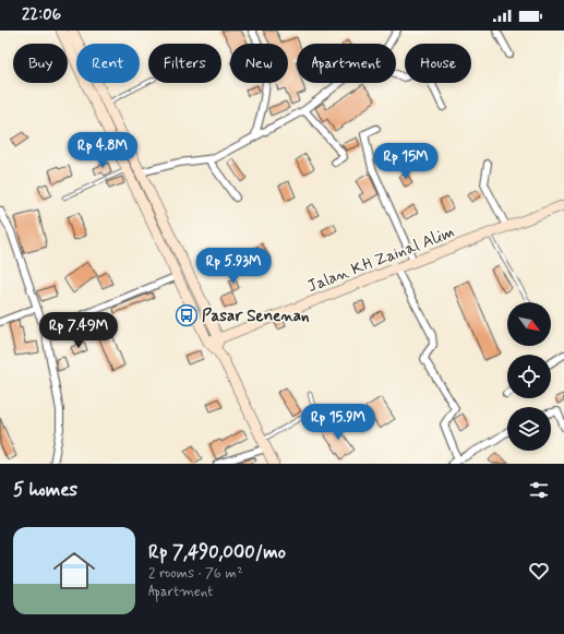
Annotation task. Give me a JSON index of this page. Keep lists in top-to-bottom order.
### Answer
{
  "streets": {
    "main road": ["Jalan KH Zainal Alim"]
  },
  "places": {
    "bus stop": ["Pasar Senenan"]
  },
  "north": "bottom right",
  "page": {
    "status": "22:06",
    "chip": [
      "Buy",
      "Rent",
      "Filters",
      "New",
      "Apartment",
      "House"
    ],
    "price": [
      "Rp 4.8M",
      "Rp 15M",
      "Rp 5.93M",
      "Rp 7.49M",
      "Rp 15.9M"
    ],
    "heading": "5 homes",
    "list": [
      {
        "name": "Rp 7,490,000/mo",
        "note": "2 rooms · 76 m² · Apartment"
      }
    ]
  }
}
